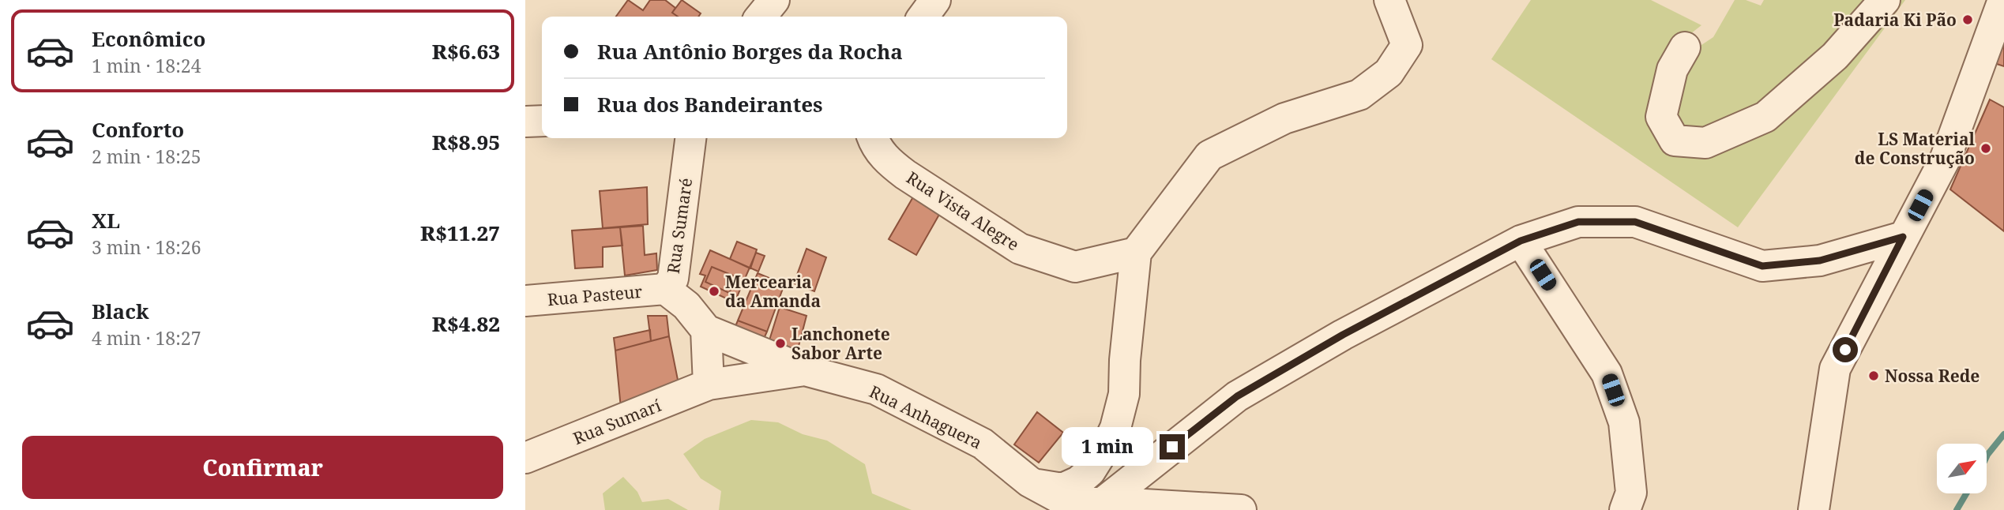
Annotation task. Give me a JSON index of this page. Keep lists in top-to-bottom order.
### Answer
{
  "streets": {
    "street": [
      "Rua Vista Alegre",
      "Rua Sumaré",
      "Rua Pasteur",
      "Rua Anhaguera",
      "Rua Sumarí"
    ]
  },
  "crossings": [
    ["Rua Sumaré", "Rua Pasteur"],
    ["Rua Sumaré", "Rua Anhaguera"],
    ["Rua Anhaguera", "Rua Sumarí"]
  ],
  "places": [
    "Padaria Ki Pão",
    "LS Material de Construção",
    "Mercearia da Amanda",
    "Lanchonete Sabor Arte",
    "Nossa Rede"
  ],
  "north": "top right",
  "page": {
    "list": [
      {
        "name": "Econômico",
        "note": "1 min · 18:24",
        "value": "R$6.63"
      },
      {
        "name": "Conforto",
        "note": "2 min · 18:25",
        "value": "R$8.95"
      },
      {
        "name": "XL",
        "note": "3 min · 18:26",
        "value": "R$11.27"
      },
      {
        "name": "Black",
        "note": "4 min · 18:27",
        "value": "R$4.82"
      }
    ],
    "banner": ["Rua Antônio Borges da Rocha", "Rua dos Bandeirantes"],
    "buttons": "Confirmar",
    "bubble": "1 min"
  }
}
